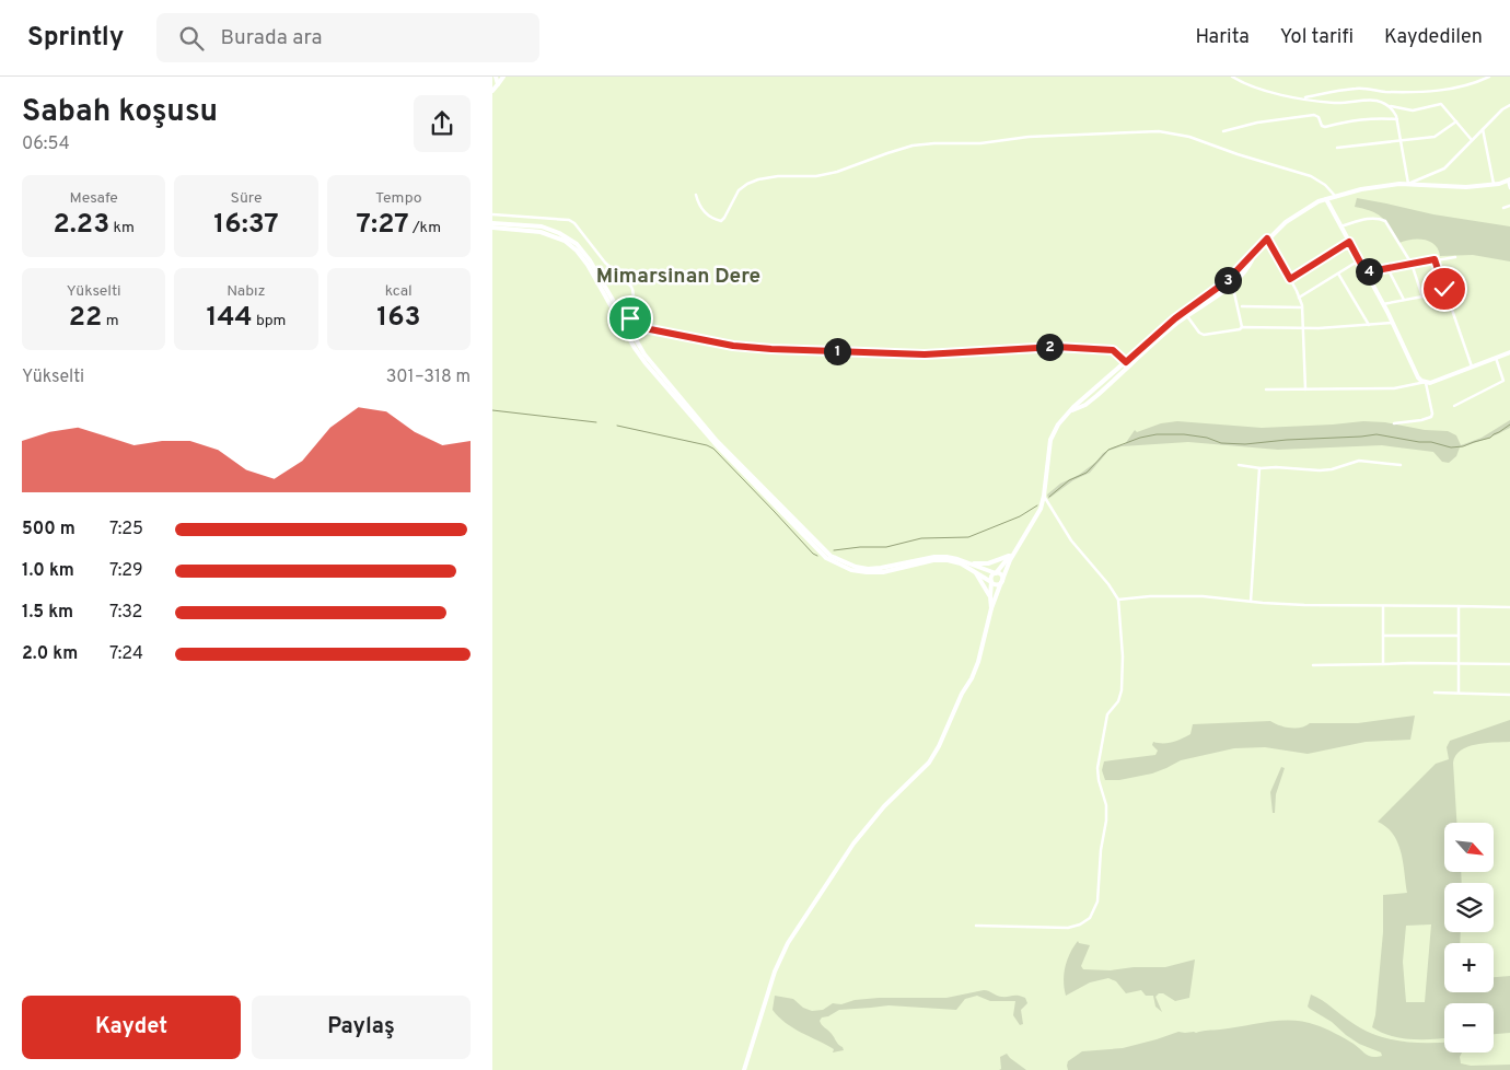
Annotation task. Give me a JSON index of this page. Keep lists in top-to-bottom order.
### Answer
{
  "districts": ["Mimarsinan Dere"],
  "north": "bottom right",
  "page": {
    "header": "Sprintly",
    "search": "Burada ara",
    "nav": ["Harita", "Yol tarifi", "Kaydedilen"],
    "heading": ["Sabah koşusu", "06:54"],
    "stats": [
      ["Mesafe", "2.23 km"],
      ["Süre", "16:37"],
      ["Tempo", "7:27 /km"],
      ["Yükselti", "22 m"],
      ["Nabız", "144 bpm"],
      ["kcal", "163"]
    ],
    "pins": [
      "4",
      "3",
      "2",
      "1"
    ],
    "chart": ["Yükselti", "301–318 m"],
    "list": [
      {
        "name": "500 m",
        "note": "7:25"
      },
      {
        "name": "1.0 km",
        "note": "7:29"
      },
      {
        "name": "1.5 km",
        "note": "7:32"
      },
      {
        "name": "2.0 km",
        "note": "7:24"
      }
    ],
    "map_buttons": ["+", "−"],
    "buttons": ["Kaydet", "Paylaş"]
  }
}
